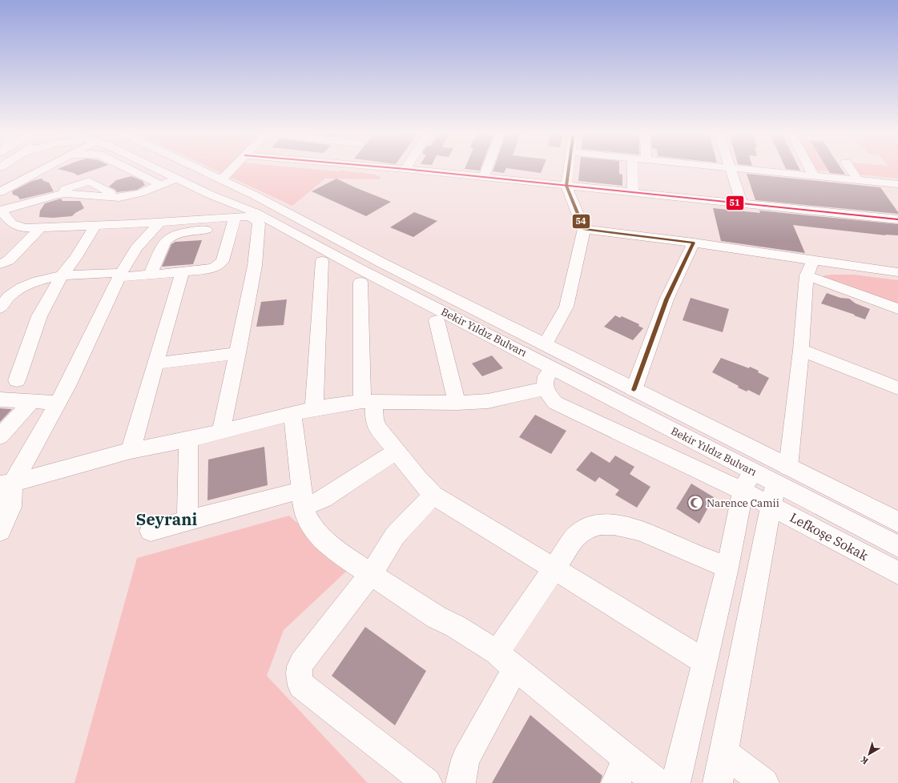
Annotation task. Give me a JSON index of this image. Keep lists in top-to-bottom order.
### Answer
{
  "streets": {
    "street": ["Bekir Yıldız Bulvarı", "Lefkoşe Sokak"]
  },
  "crossings": [
    ["Bekir Yıldız Bulvarı", "Lefkoşe Sokak"]
  ],
  "districts": ["Seyrani"],
  "places": {
    "mosque": ["Narence Camii"]
  },
  "lines": ["transit line 54", "transit line 51"],
  "north": "bottom left"
}
